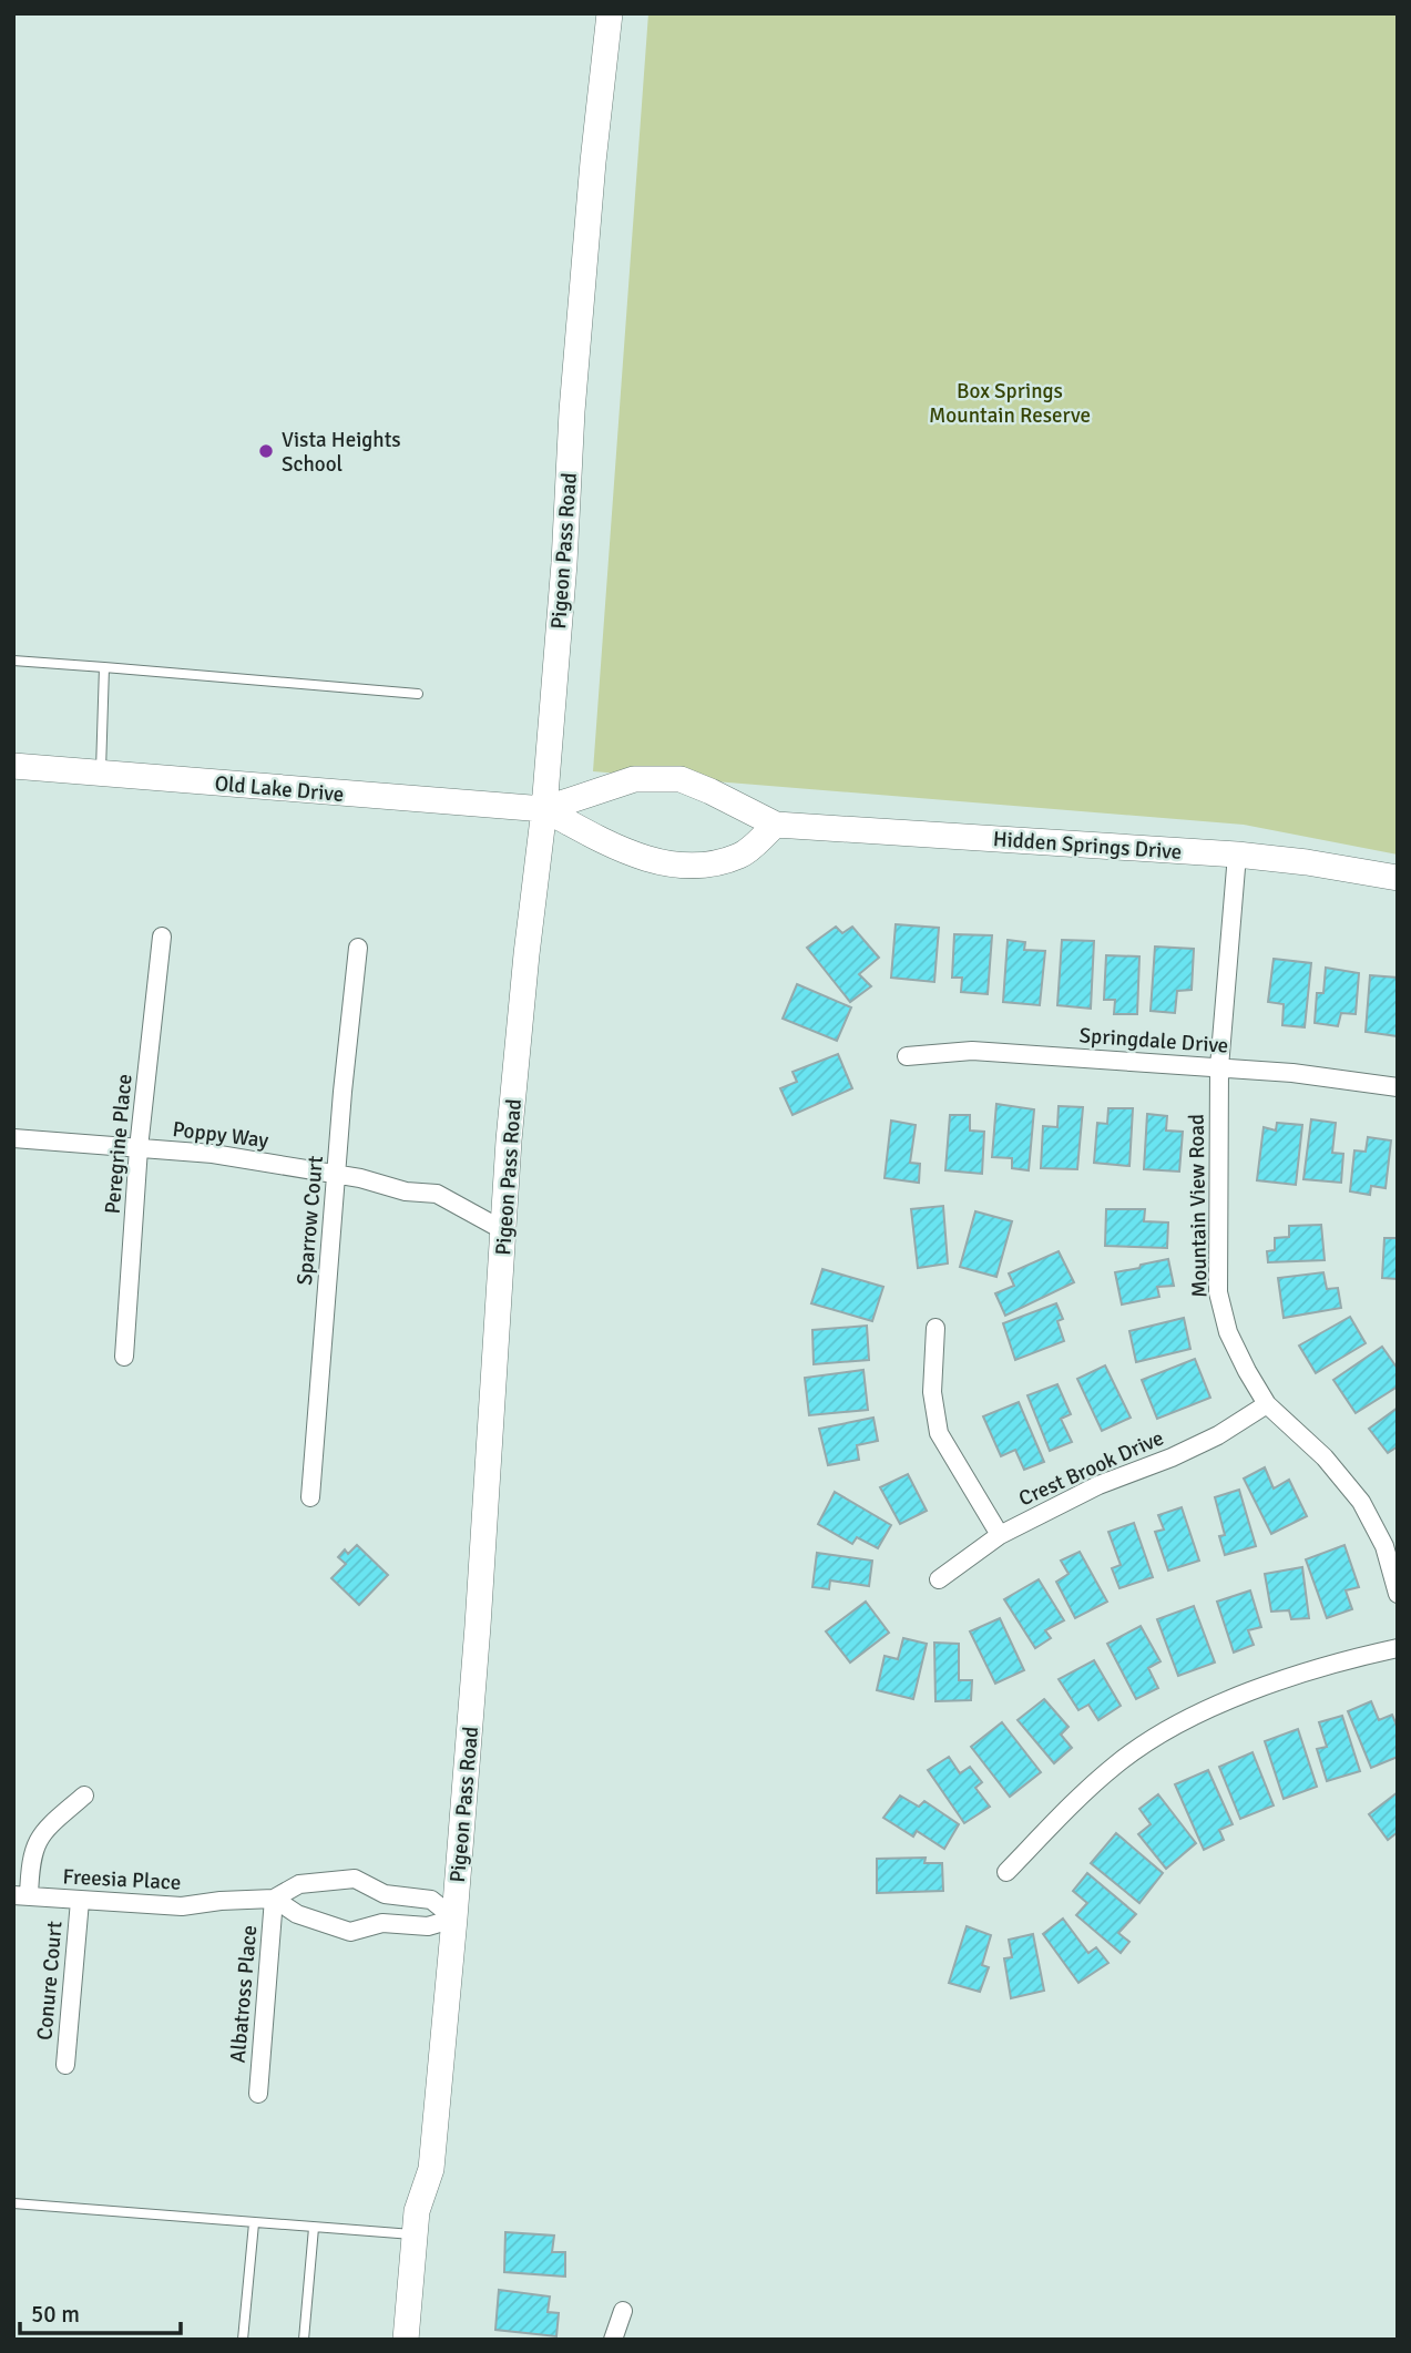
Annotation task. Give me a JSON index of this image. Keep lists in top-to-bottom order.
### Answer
{
  "streets": {
    "main road": ["Pigeon Pass Road", "Old Lake Drive", "Hidden Springs Drive"],
    "street": [
      "Springdale Drive",
      "Poppy Way",
      "Peregrine Place",
      "Mountain View Road",
      "Sparrow Court",
      "Crest Brook Drive",
      "Freesia Place",
      "Conure Court",
      "Albatross Place"
    ]
  },
  "crossings": [
    ["Pigeon Pass Road", "Old Lake Drive"],
    ["Pigeon Pass Road", "Hidden Springs Drive"],
    ["Pigeon Pass Road", "Poppy Way"],
    ["Old Lake Drive", "Hidden Springs Drive"],
    ["Hidden Springs Drive", "Mountain View Road"],
    ["Springdale Drive", "Mountain View Road"],
    ["Poppy Way", "Peregrine Place"],
    ["Poppy Way", "Sparrow Court"],
    ["Mountain View Road", "Crest Brook Drive"],
    ["Freesia Place", "Conure Court"],
    ["Freesia Place", "Albatross Place"]
  ],
  "parks": ["Box Springs Mountain Reserve"],
  "places": ["Vista Heights School"],
  "scale_bar": "50 m"
}
